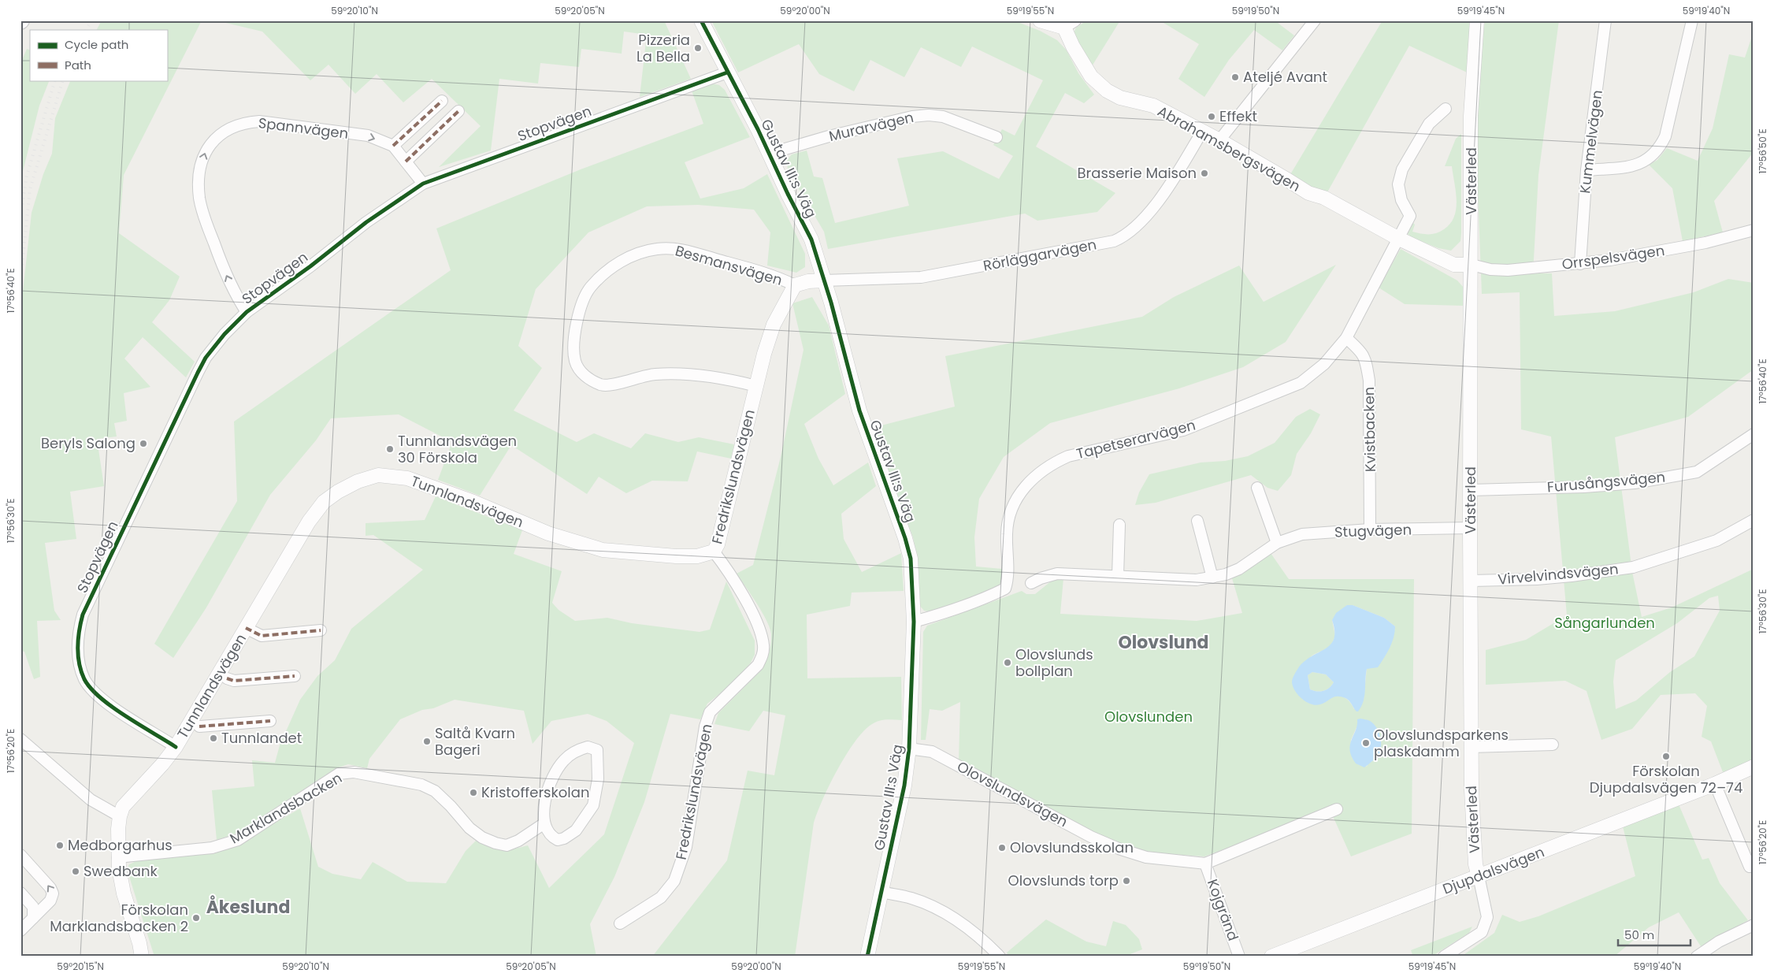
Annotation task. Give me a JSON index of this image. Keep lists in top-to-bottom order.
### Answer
{
  "streets": {
    "street": [
      "Stopvägen",
      "Murarvägen",
      "Spannvägen",
      "Kummelvägen",
      "Abrahamsbergsvägen",
      "Gustav III:s Väg",
      "Västerled",
      "Rörläggarvägen",
      "Orrspelsvägen",
      "Besmansvägen",
      "Kvistbacken",
      "Tapetserarvägen",
      "Fredrikslundsvägen",
      "Furusångsvägen",
      "Tunnlandsvägen",
      "Stugvägen",
      "Virvelvindsvägen",
      "Olovslundsvägen",
      "Marklandsbacken",
      "Djupdalsvägen",
      "Kojgränd"
    ]
  },
  "crossings": [
    ["Stopvägen", "Spannvägen"],
    ["Stopvägen", "Gustav III:s Väg"],
    ["Stopvägen", "Tunnlandsvägen"],
    ["Murarvägen", "Gustav III:s Väg"],
    ["Kummelvägen", "Orrspelsvägen"],
    ["Abrahamsbergsvägen", "Västerled"],
    ["Abrahamsbergsvägen", "Rörläggarvägen"],
    ["Abrahamsbergsvägen", "Orrspelsvägen"],
    ["Abrahamsbergsvägen", "Tapetserarvägen"],
    ["Gustav III:s Väg", "Rörläggarvägen"],
    ["Gustav III:s Väg", "Tapetserarvägen"],
    ["Gustav III:s Väg", "Olovslundsvägen"],
    ["Västerled", "Orrspelsvägen"],
    ["Västerled", "Furusångsvägen"],
    ["Västerled", "Stugvägen"],
    ["Västerled", "Virvelvindsvägen"],
    ["Västerled", "Djupdalsvägen"],
    ["Besmansvägen", "Fredrikslundsvägen"],
    ["Kvistbacken", "Tapetserarvägen"],
    ["Kvistbacken", "Stugvägen"],
    ["Fredrikslundsvägen", "Tunnlandsvägen"],
    ["Tunnlandsvägen", "Marklandsbacken"],
    ["Olovslundsvägen", "Kojgränd"]
  ],
  "districts": ["Olovslund", "Åkeslund"],
  "parks": ["Sångarlunden", "Olovslunden"],
  "places": [
    "Pizzeria La Bella",
    "Ateljé Avant",
    "Effekt",
    "Brasserie Maison",
    "Beryls Salong",
    "Tunnlandsvägen 30 Förskola",
    "Olovslunds bollplan",
    "Tunnlandet",
    "Saltå Kvarn Bageri",
    "Olovslundsparkens plaskdamm",
    "Förskolan Djupdalsvägen 72–74",
    "Kristofferskolan",
    "Medborgarhus",
    "Olovslundsskolan",
    "Swedbank",
    "Olovslunds torp",
    "Förskolan Marklandsbacken 2"
  ],
  "legend": ["Cycle path", "Path"],
  "scale_bar": "50 m",
  "coordinates": [
    "59°20'10\"N",
    "59°20'05\"N",
    "59°20'00\"N",
    "59°19'55\"N",
    "59°19'50\"N",
    "59°19'45\"N",
    "59°19'40\"N",
    "17°56'50\"E",
    "17°56'40\"E",
    "17°56'30\"E",
    "17°56'20\"E",
    "59°20'15\"N"
  ]
}
